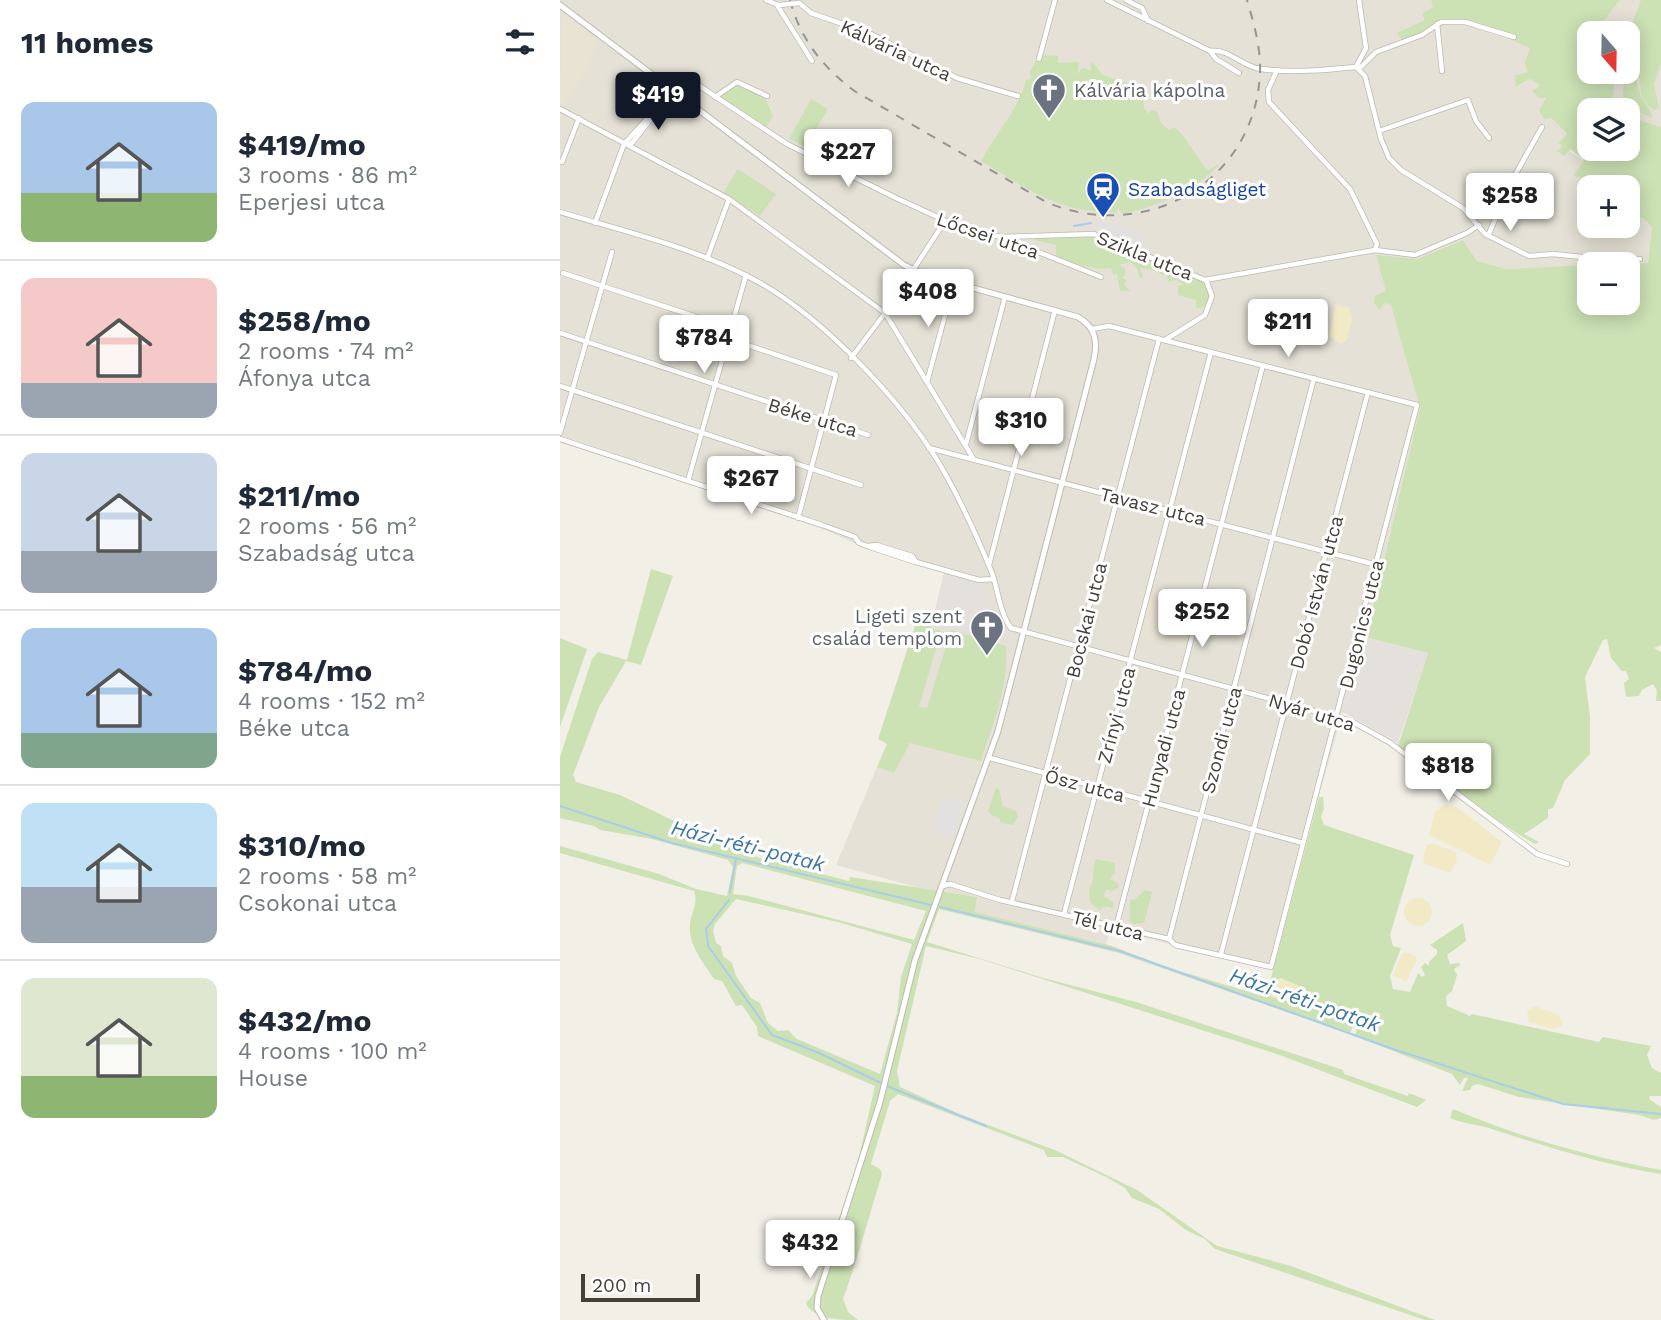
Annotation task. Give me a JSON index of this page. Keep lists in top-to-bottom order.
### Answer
{
  "streets": {
    "street": [
      "Kálvária utca",
      "Lőcsei utca",
      "Szikla utca",
      "Béke utca",
      "Tavasz utca",
      "Dobó István utca",
      "Bocskai utca",
      "Dugonics utca",
      "Nyár utca",
      "Zrínyi utca",
      "Szondi utca",
      "Hunyadi utca",
      "Ősz utca",
      "Tél utca"
    ]
  },
  "crossings": [
    ["Lőcsei utca", "Szikla utca"],
    ["Szikla utca", "Bocskai utca"],
    ["Tavasz utca", "Dobó István utca"],
    ["Tavasz utca", "Bocskai utca"],
    ["Tavasz utca", "Dugonics utca"],
    ["Tavasz utca", "Zrínyi utca"],
    ["Tavasz utca", "Szondi utca"],
    ["Tavasz utca", "Hunyadi utca"],
    ["Dobó István utca", "Dugonics utca"],
    ["Dobó István utca", "Nyár utca"],
    ["Dobó István utca", "Ősz utca"],
    ["Dobó István utca", "Tél utca"],
    ["Bocskai utca", "Nyár utca"],
    ["Bocskai utca", "Ősz utca"],
    ["Bocskai utca", "Tél utca"],
    ["Dugonics utca", "Nyár utca"],
    ["Dugonics utca", "Ősz utca"],
    ["Dugonics utca", "Tél utca"],
    ["Nyár utca", "Zrínyi utca"],
    ["Nyár utca", "Szondi utca"],
    ["Nyár utca", "Hunyadi utca"],
    ["Zrínyi utca", "Ősz utca"],
    ["Zrínyi utca", "Tél utca"],
    ["Szondi utca", "Ősz utca"],
    ["Szondi utca", "Tél utca"],
    ["Hunyadi utca", "Ősz utca"],
    ["Hunyadi utca", "Tél utca"]
  ],
  "water": ["Házi-réti-patak"],
  "places": {
    "church": ["Kálvária kápolna", "Ligeti szent család templom"],
    "station": ["Szabadságliget"]
  },
  "scale_bar": "200 m",
  "north": "bottom",
  "page": {
    "heading": "11 homes",
    "map_buttons": ["+", "−"],
    "price": [
      "$419",
      "$227",
      "$258",
      "$408",
      "$211",
      "$784",
      "$310",
      "$267",
      "$252",
      "$818",
      "$432"
    ],
    "list": [
      {
        "name": "$419/mo",
        "note": "3 rooms · 86 m² · Eperjesi utca"
      },
      {
        "name": "$258/mo",
        "note": "2 rooms · 74 m² · Áfonya utca"
      },
      {
        "name": "$211/mo",
        "note": "2 rooms · 56 m² · Szabadság utca"
      },
      {
        "name": "$784/mo",
        "note": "4 rooms · 152 m² · Béke utca"
      },
      {
        "name": "$310/mo",
        "note": "2 rooms · 58 m² · Csokonai utca"
      },
      {
        "name": "$432/mo",
        "note": "4 rooms · 100 m² · House"
      }
    ],
    "scale": "200 m"
  }
}
